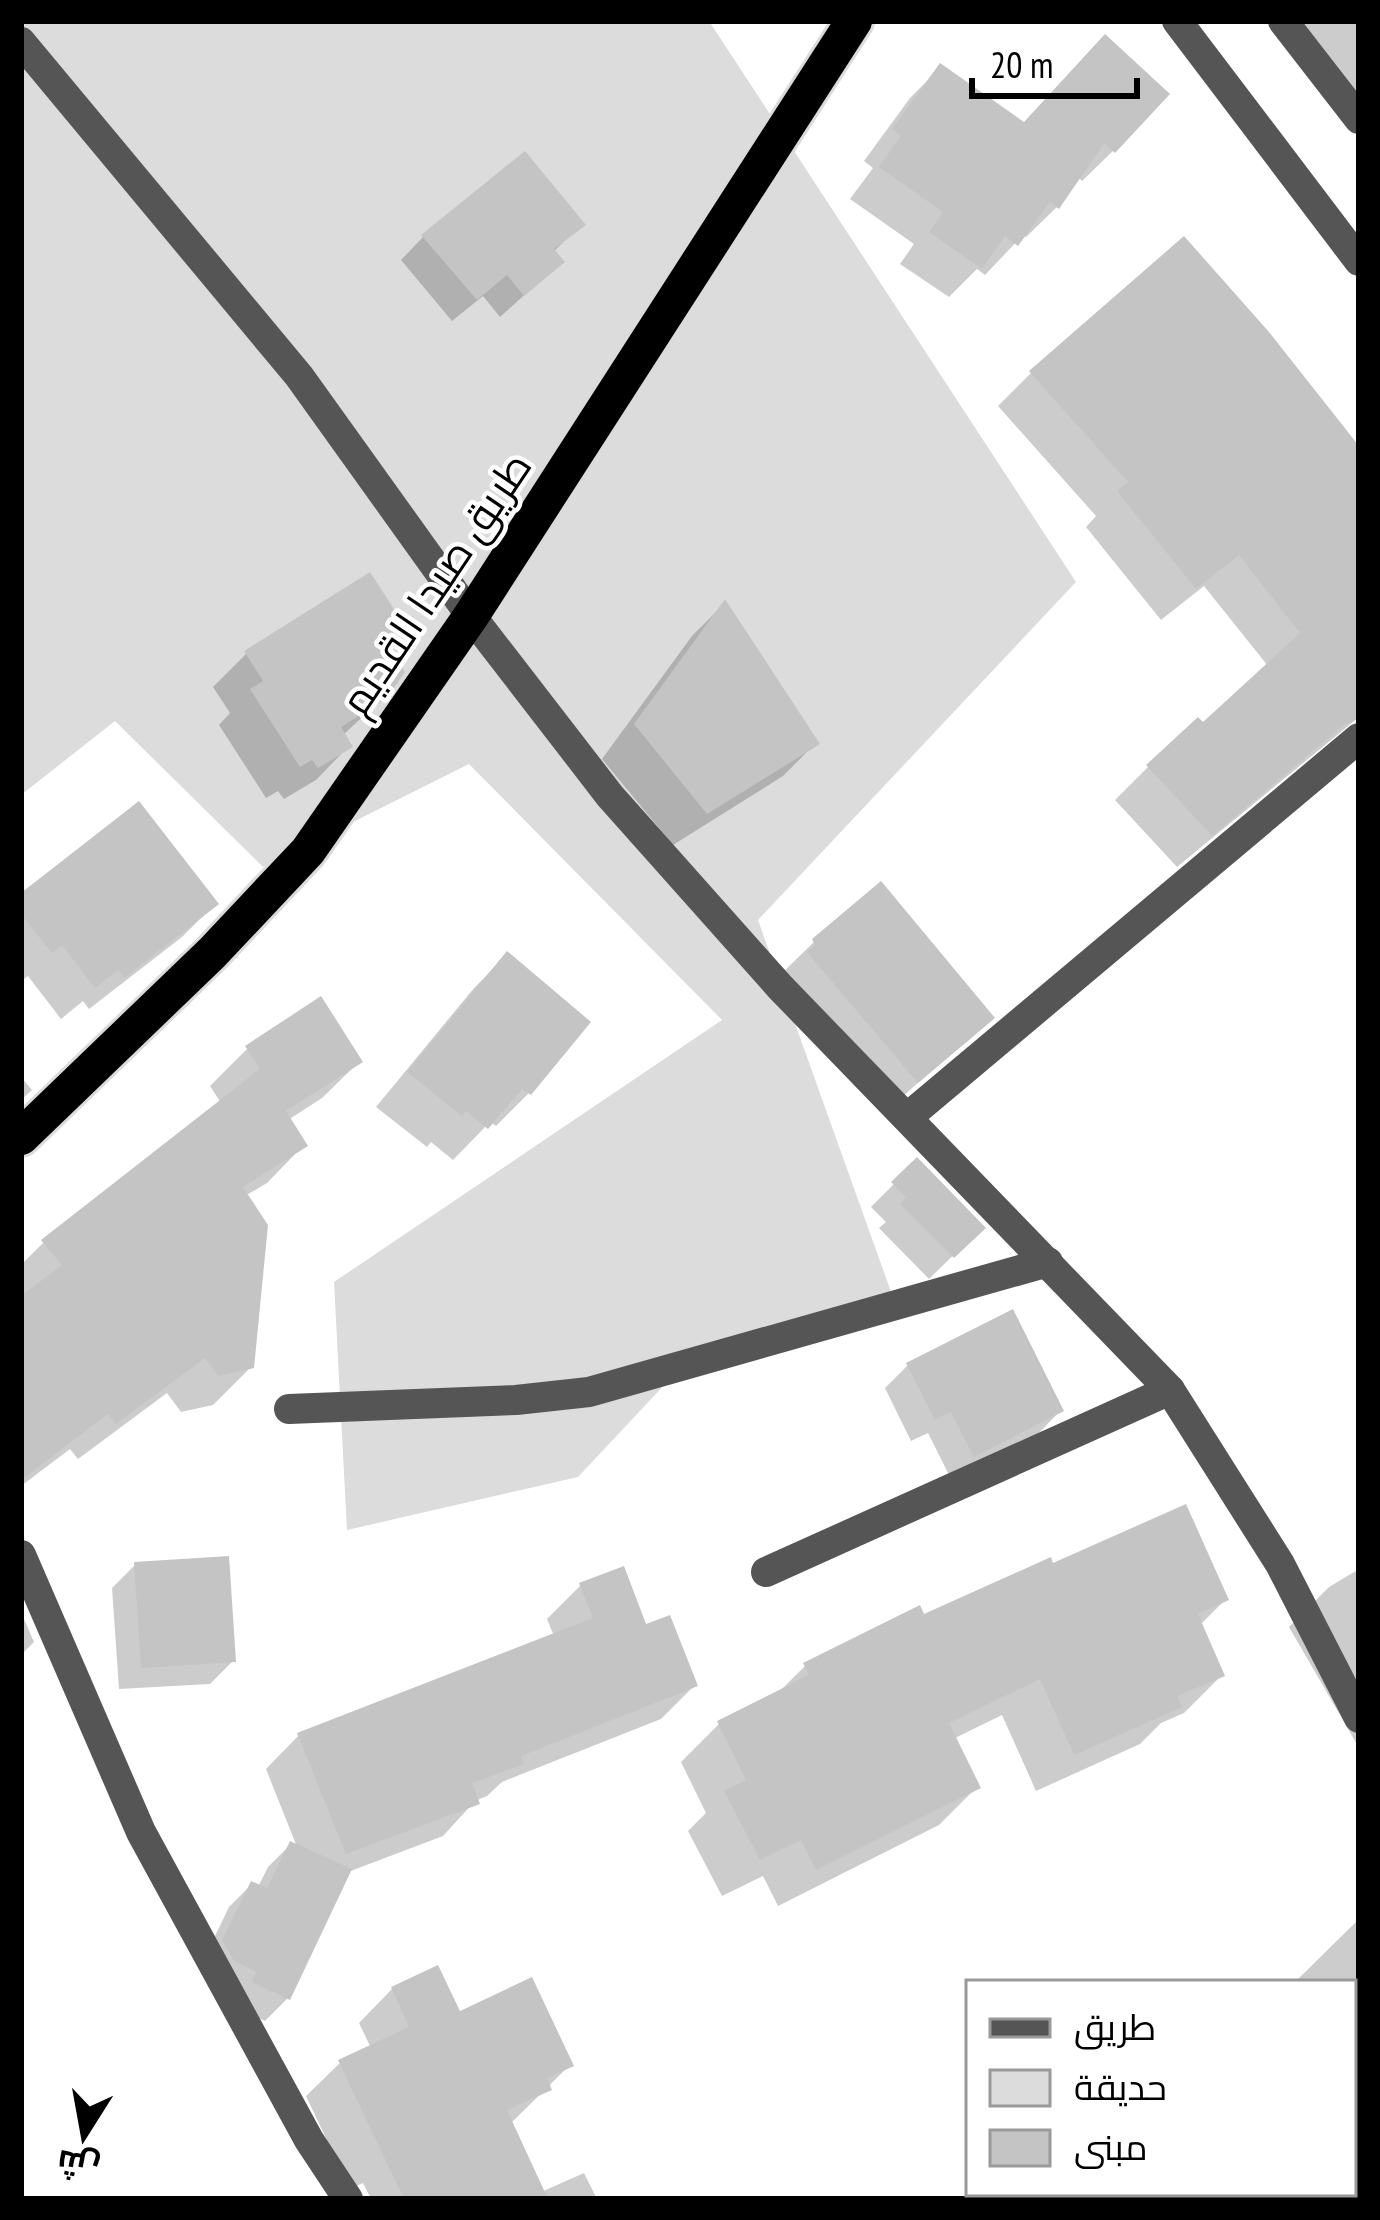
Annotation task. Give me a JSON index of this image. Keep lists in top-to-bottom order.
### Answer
{
  "streets": {
    "highway": ["طريق صيدا القديم"]
  },
  "legend": ["طريق", "حديقة", "مبنى"],
  "scale_bar": "20 m",
  "north": "bottom"
}
